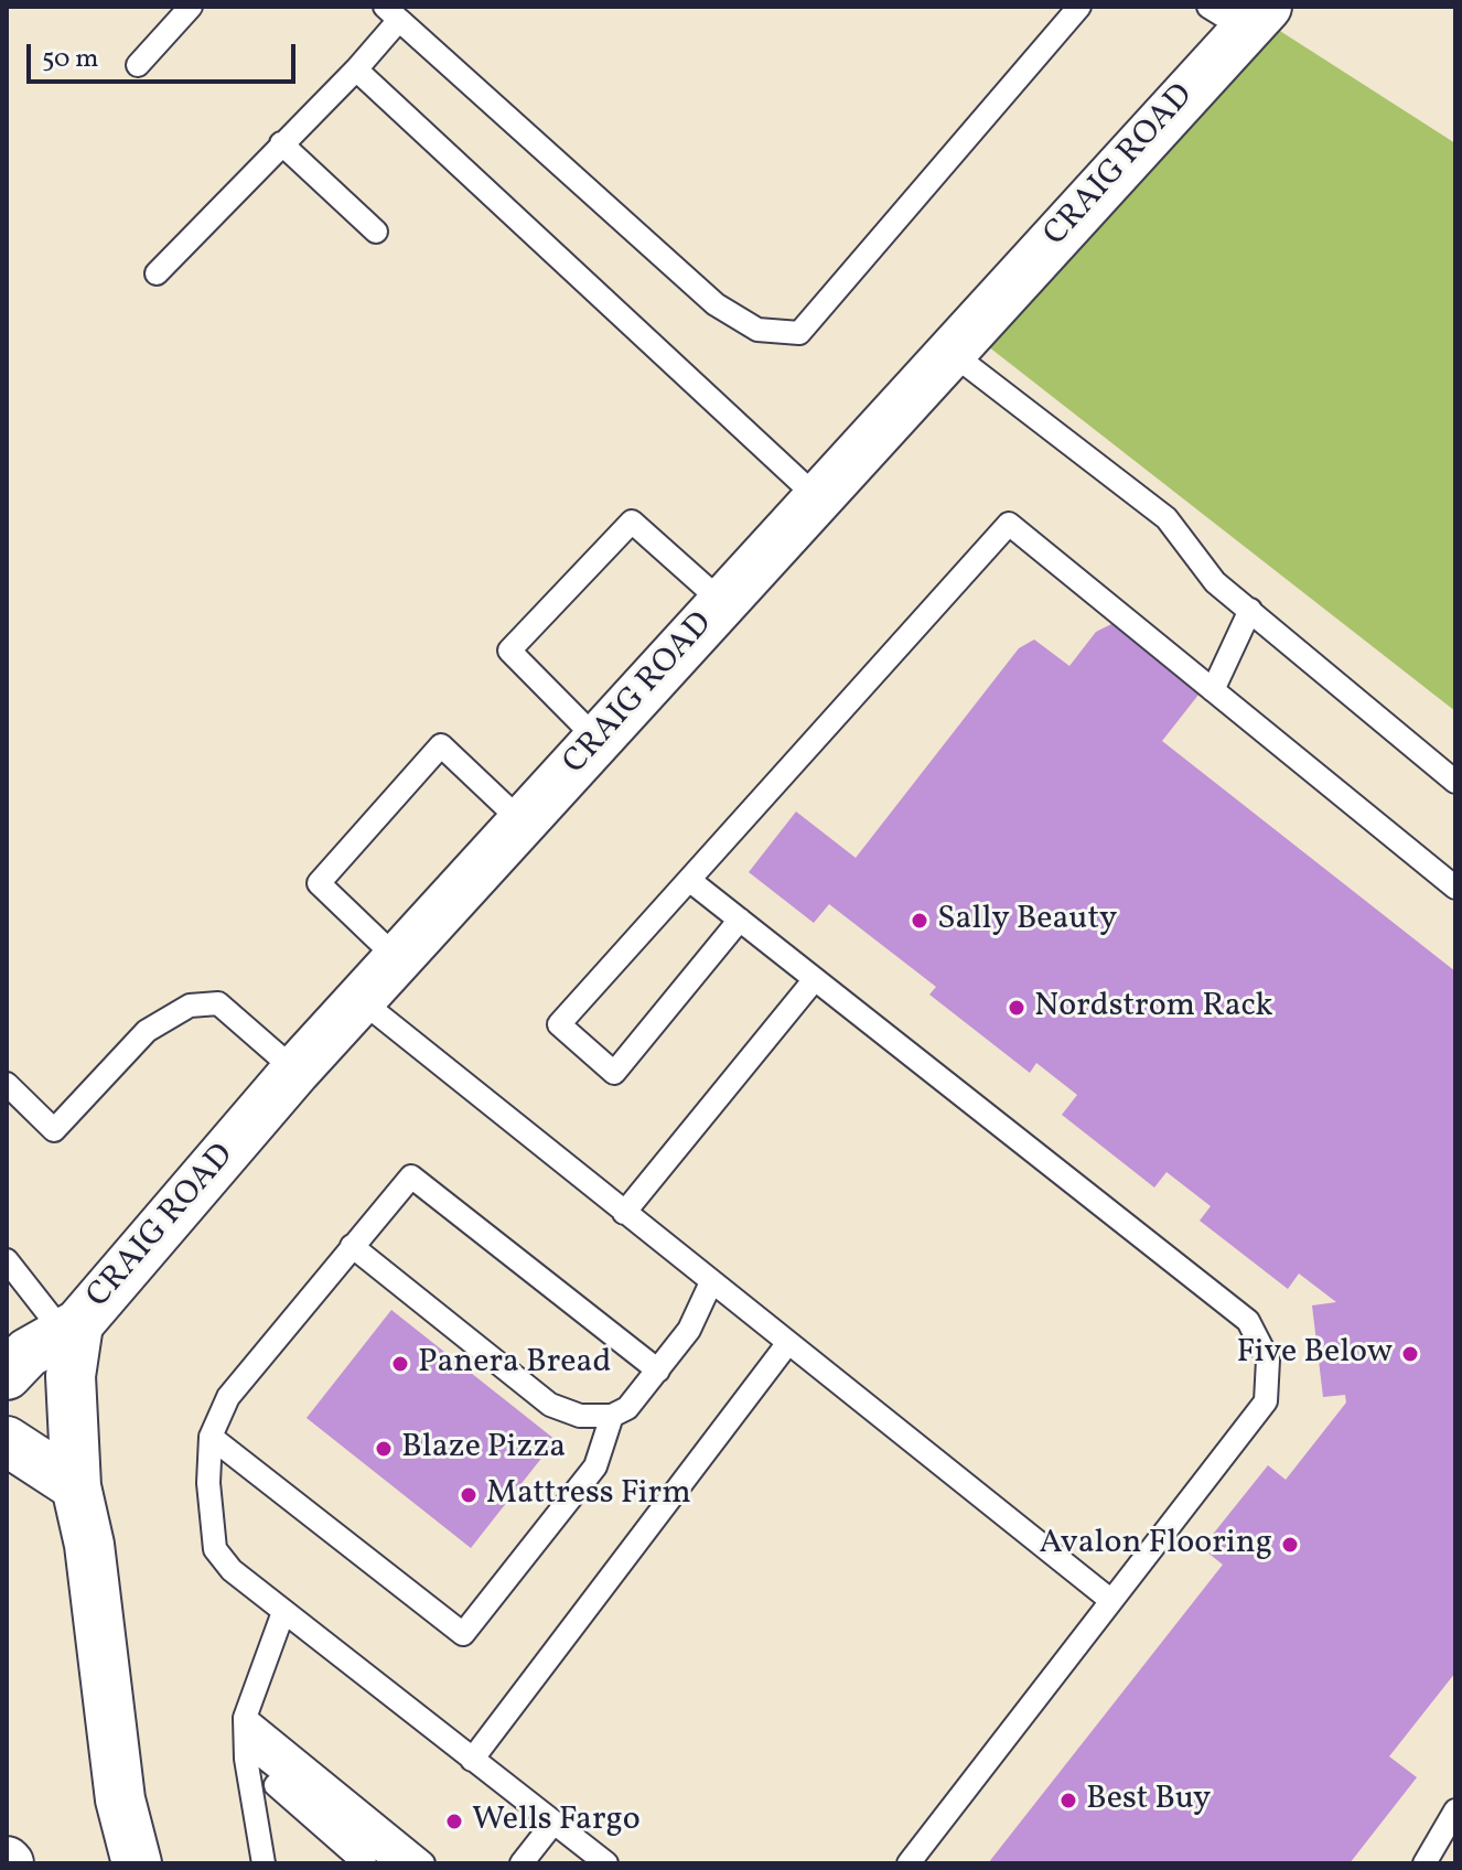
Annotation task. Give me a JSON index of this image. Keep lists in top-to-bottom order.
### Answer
{
  "streets": {
    "main road": ["CRAIG ROAD"]
  },
  "places": [
    "Sally Beauty",
    "Nordstrom Rack",
    "Five Below",
    "Panera Bread",
    "Blaze Pizza",
    "Mattress Firm",
    "Avalon Flooring",
    "Best Buy",
    "Wells Fargo"
  ],
  "scale_bar": "50 m"
}
